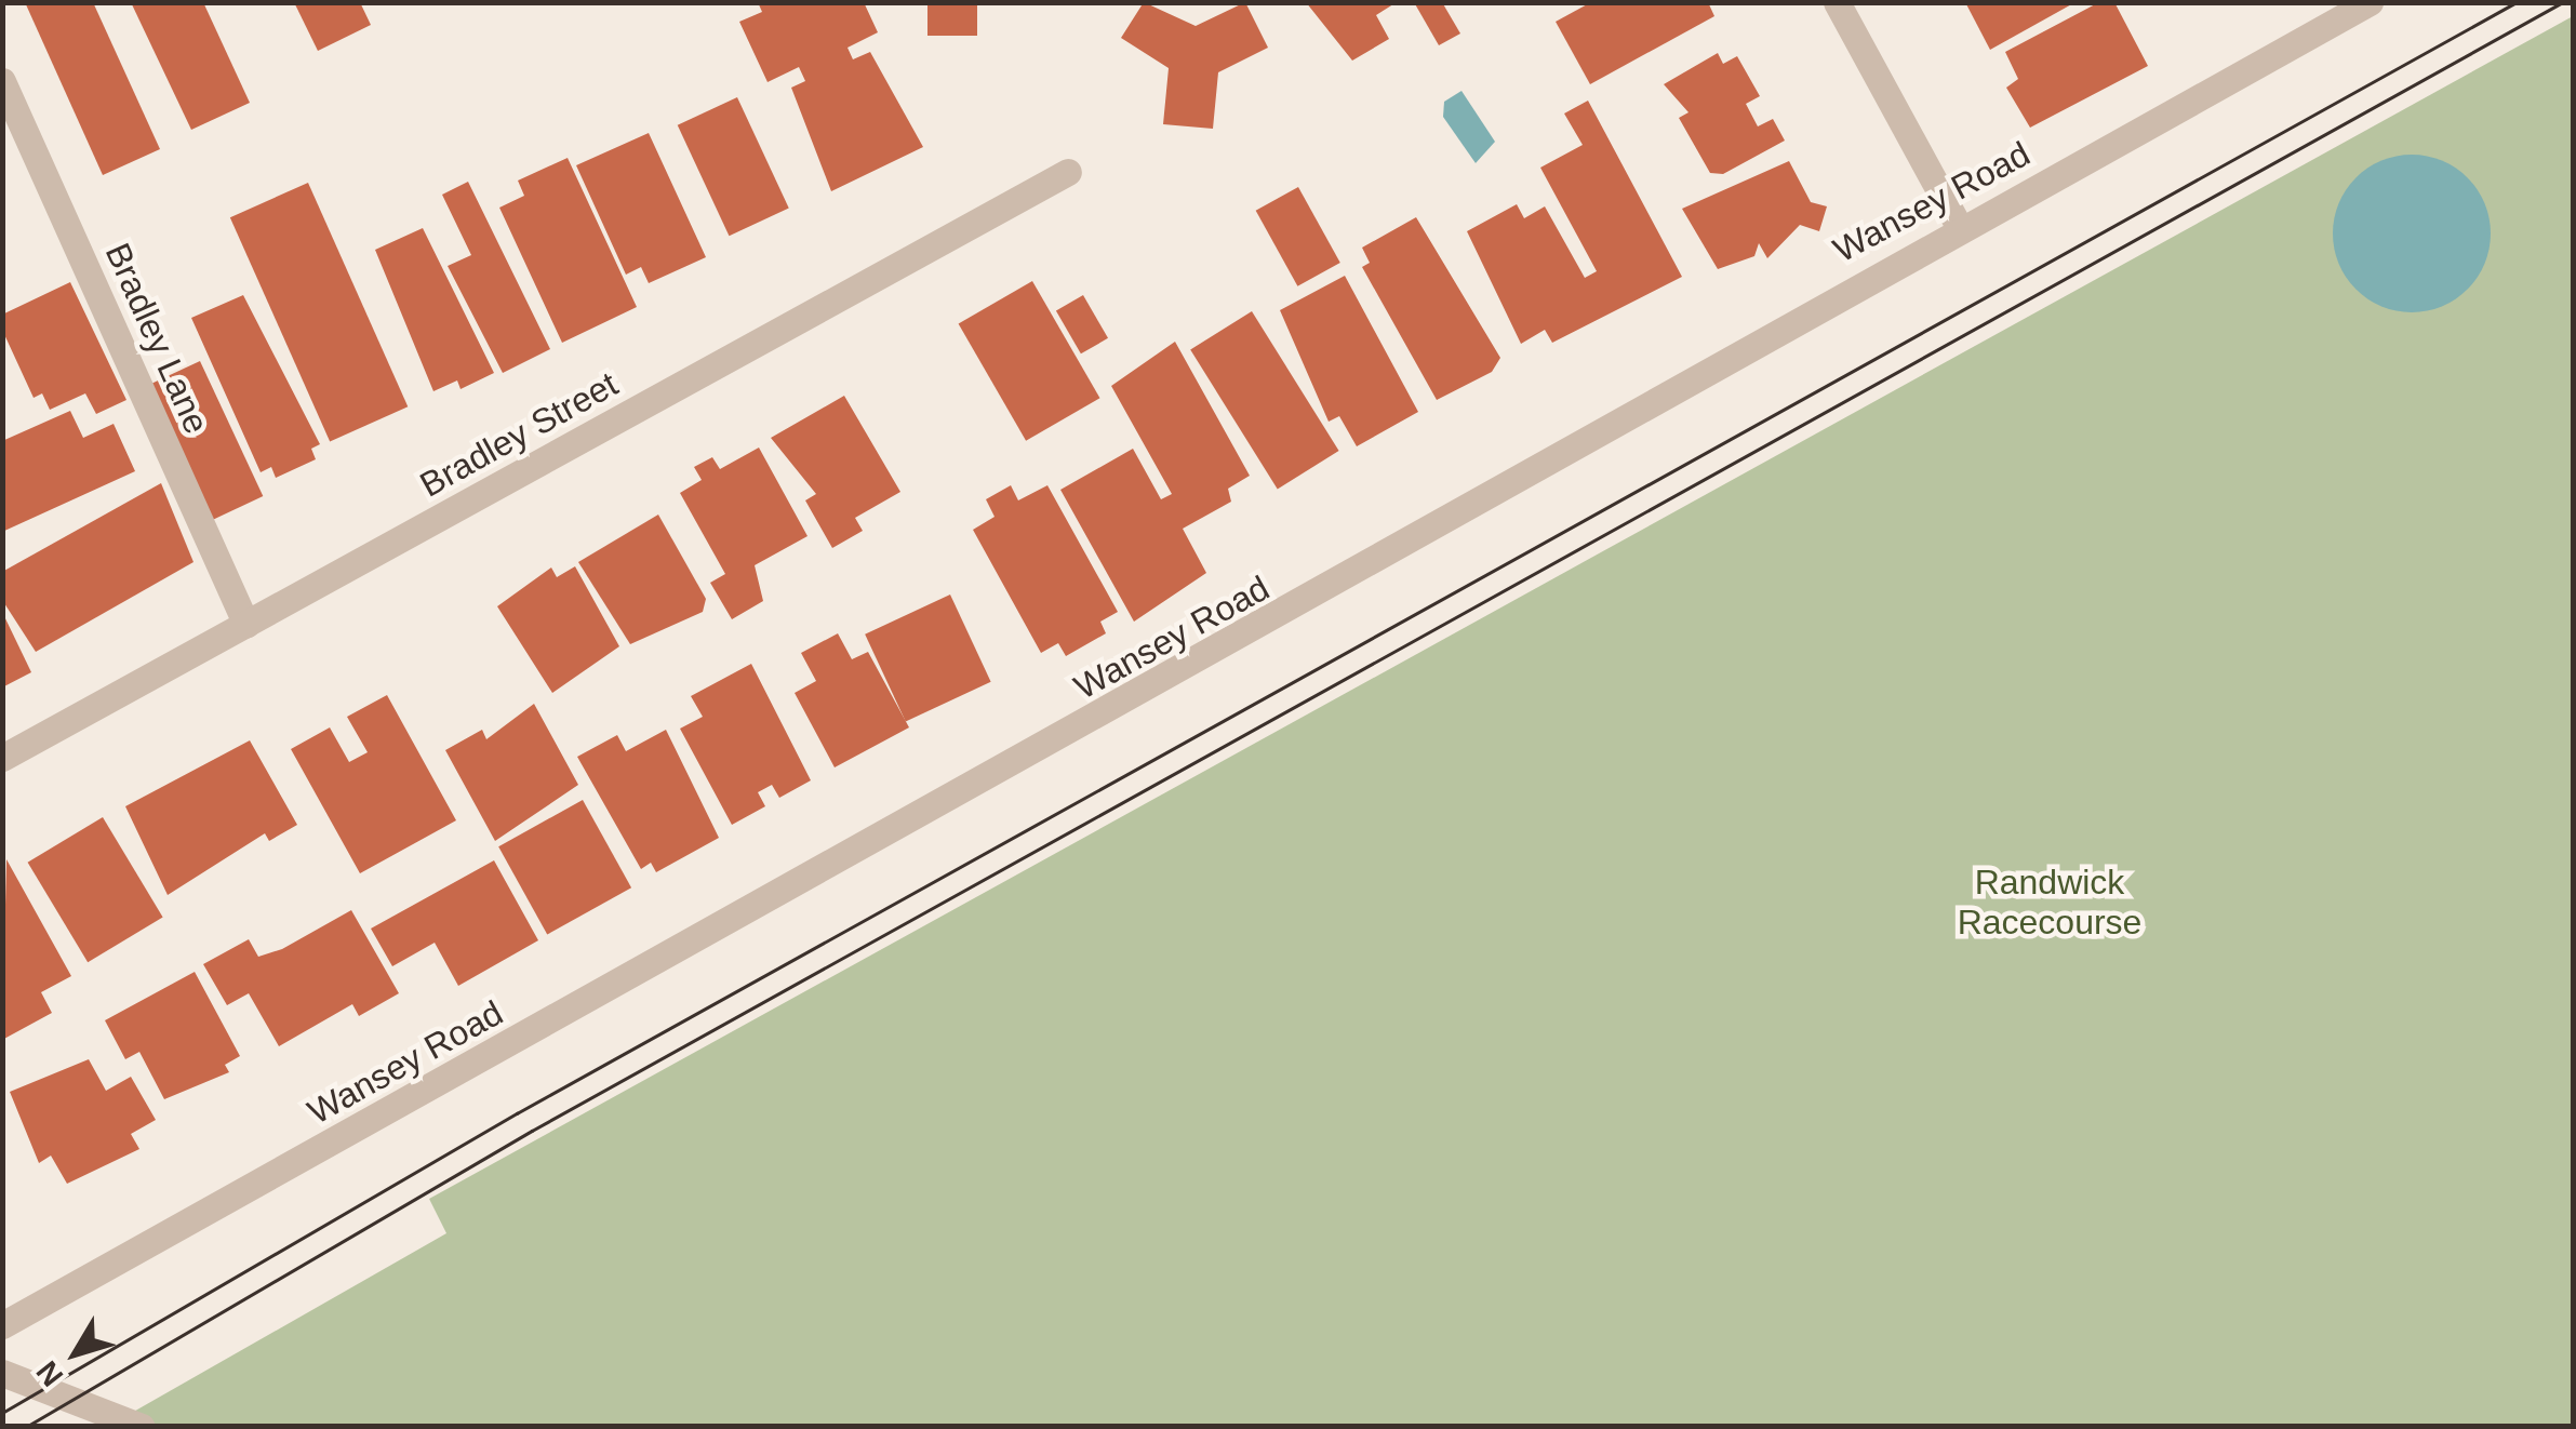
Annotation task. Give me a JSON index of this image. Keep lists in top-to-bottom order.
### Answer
{
  "streets": {
    "street": ["Wansey Road", "Bradley Lane", "Bradley Street"]
  },
  "crossings": [
    ["Bradley Lane", "Bradley Street"]
  ],
  "parks": ["Randwick Racecourse"],
  "north": "bottom left"
}
